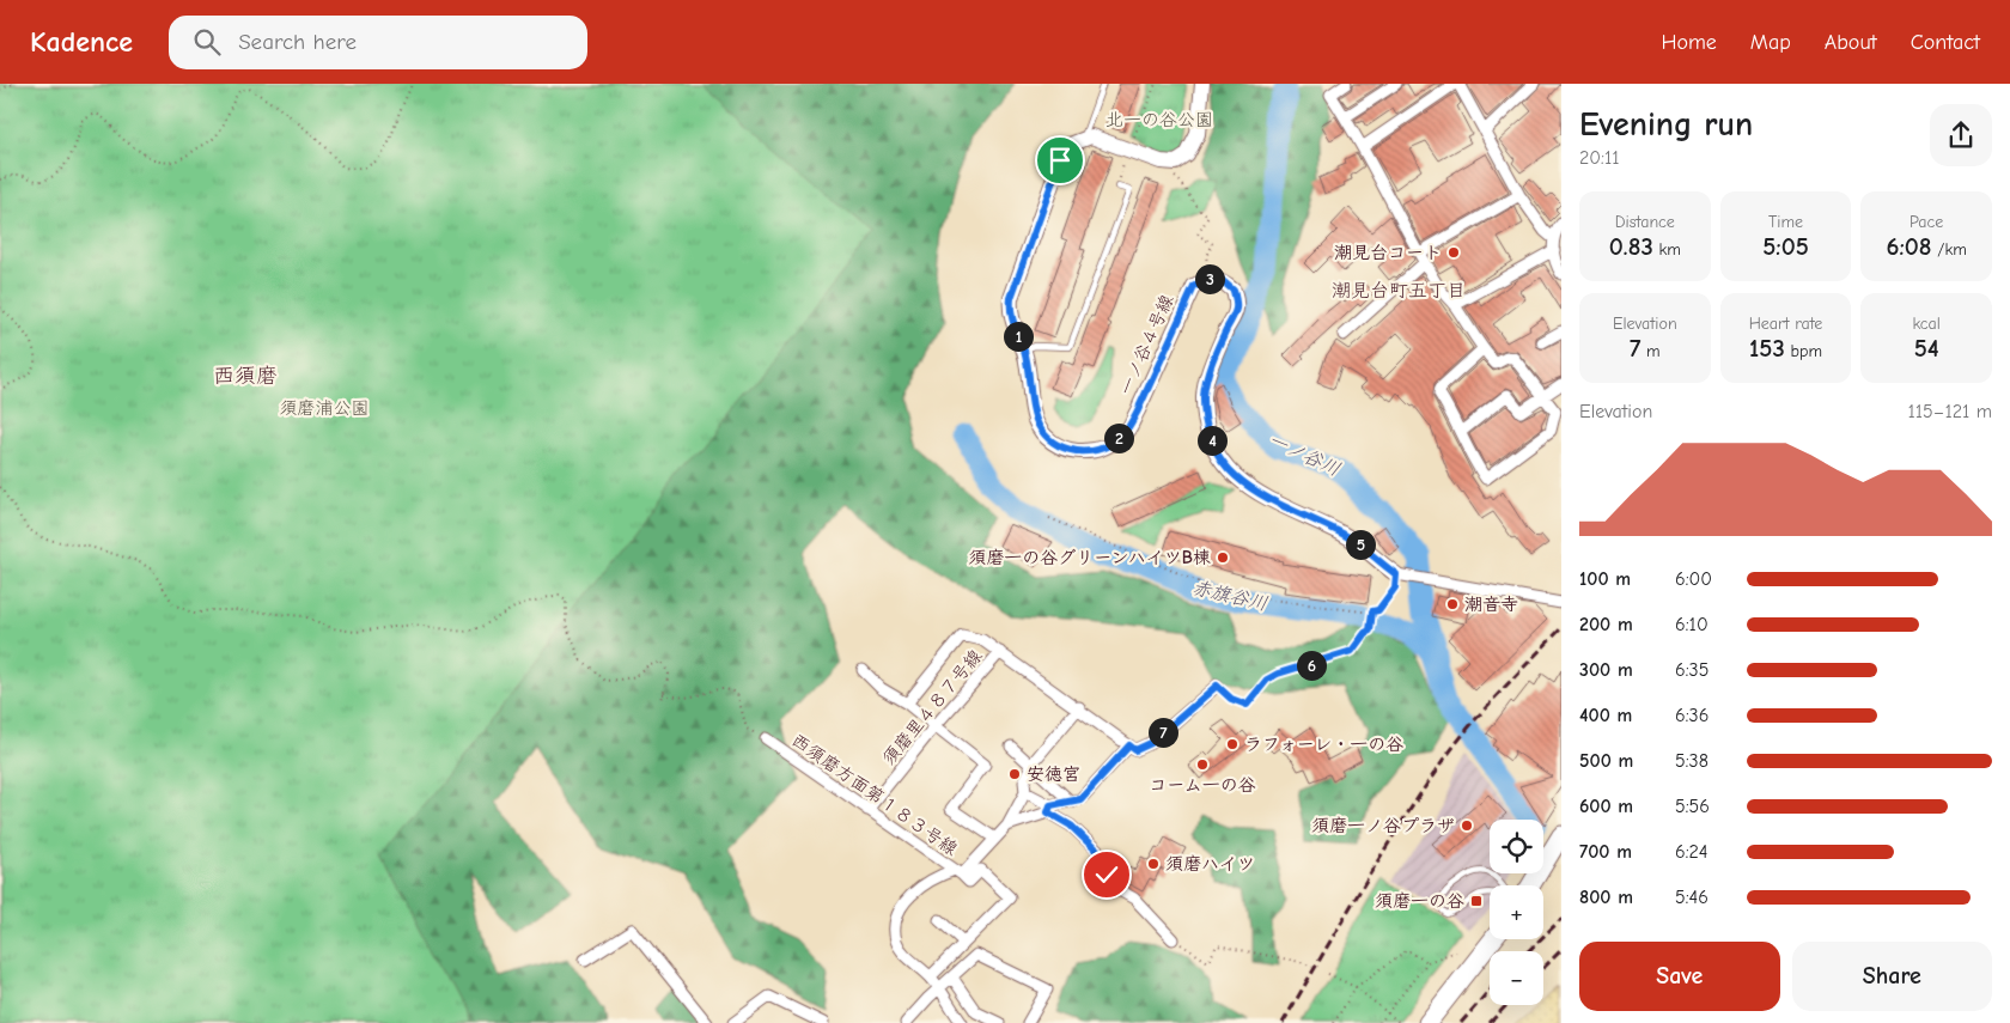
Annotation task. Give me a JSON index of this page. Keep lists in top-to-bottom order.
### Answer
{
  "streets": {
    "street": ["一ノ谷４号線", "須磨里４８７号線", "西須磨方面第１８３号線"]
  },
  "crossings": [
    ["須磨里４８７号線", "西須磨方面第１８３号線"]
  ],
  "districts": ["潮見台町五丁目", "西須磨"],
  "water": ["一ノ谷川", "赤旗谷川"],
  "parks": ["北一の谷公園", "須磨浦公園"],
  "places": {
    "other": [
      "潮見台コート",
      "須磨一の谷グリーンハイツB棟",
      "潮音寺",
      "ラフォーレ・一の谷",
      "コーム一の谷",
      "安徳宮",
      "須磨一ノ谷プラザ",
      "須磨ハイツ"
    ],
    "transit": ["須磨一の谷"]
  },
  "page": {
    "header": "Kadence",
    "search": "Search here",
    "nav": [
      "Home",
      "Map",
      "About",
      "Contact"
    ],
    "heading": ["Evening run", "20:11"],
    "stats": [
      ["Distance", "0.83 km"],
      ["Time", "5:05"],
      ["Pace", "6:08 /km"],
      ["Elevation", "7 m"],
      ["Heart rate", "153 bpm"],
      ["kcal", "54"]
    ],
    "pins": [
      "3",
      "1",
      "2",
      "4",
      "5",
      "6",
      "7"
    ],
    "chart": ["Elevation", "115–121 m"],
    "list": [
      {
        "name": "100 m",
        "note": "6:00"
      },
      {
        "name": "200 m",
        "note": "6:10"
      },
      {
        "name": "300 m",
        "note": "6:35"
      },
      {
        "name": "400 m",
        "note": "6:36"
      },
      {
        "name": "500 m",
        "note": "5:38"
      },
      {
        "name": "600 m",
        "note": "5:56"
      },
      {
        "name": "700 m",
        "note": "6:24"
      },
      {
        "name": "800 m",
        "note": "5:46"
      }
    ],
    "map_buttons": ["+", "−"],
    "buttons": ["Save", "Share"]
  }
}
